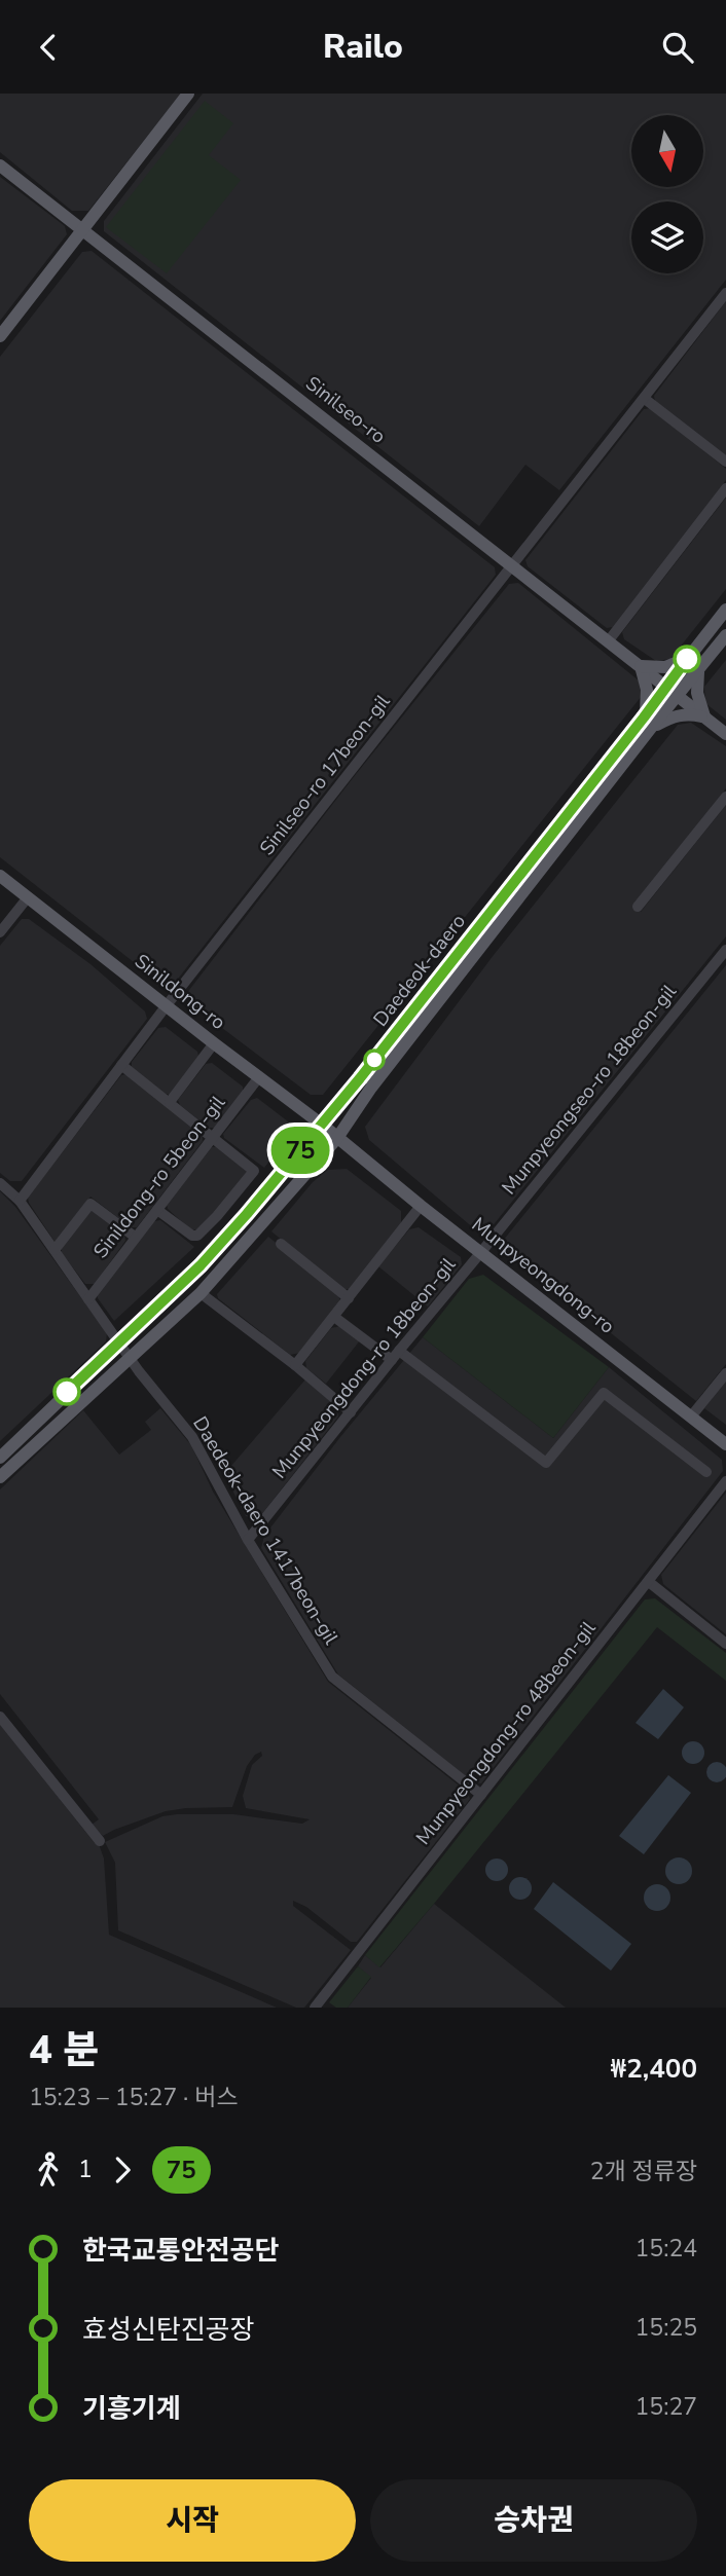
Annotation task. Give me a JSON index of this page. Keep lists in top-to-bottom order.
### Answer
{
  "streets": {
    "main road": [
      "Sinilseo-ro",
      "Daedeok-daero",
      "Sinildong-ro",
      "Munpyeongdong-ro"
    ],
    "street": [
      "Sinilseo-ro 17beon-gil",
      "Munpyeongseo-ro 18beon-gil",
      "Sinildong-ro 5beon-gil",
      "Munpyeongdong-ro 18beon-gil",
      "Daedeok-daero 1417beon-gil",
      "Munpyeongdong-ro 48beon-gil"
    ]
  },
  "crossings": [
    ["Sinilseo-ro", "Sinilseo-ro 17beon-gil"],
    ["Sinilseo-ro", "Daedeok-daero"],
    ["Sinilseo-ro 17beon-gil", "Sinildong-ro"],
    ["Sinilseo-ro 17beon-gil", "Daedeok-daero 1417beon-gil"],
    ["Daedeok-daero", "Sinildong-ro"],
    ["Daedeok-daero", "Munpyeongdong-ro"],
    ["Daedeok-daero", "Daedeok-daero 1417beon-gil"],
    ["Sinildong-ro", "Sinildong-ro 5beon-gil"],
    ["Sinildong-ro", "Munpyeongdong-ro"],
    ["Munpyeongseo-ro 18beon-gil", "Munpyeongdong-ro"],
    ["Munpyeongseo-ro 18beon-gil", "Munpyeongdong-ro 18beon-gil"],
    ["Sinildong-ro 5beon-gil", "Daedeok-daero 1417beon-gil"],
    ["Munpyeongdong-ro", "Munpyeongdong-ro 18beon-gil"],
    ["Munpyeongdong-ro 18beon-gil", "Daedeok-daero 1417beon-gil"],
    ["Daedeok-daero 1417beon-gil", "Munpyeongdong-ro 48beon-gil"]
  ],
  "lines": ["bus line 75"],
  "north": "bottom",
  "page": {
    "header": "Railo",
    "on_map": "75",
    "heading": ["4 분", "15:23 – 15:27 · 버스", "₩2,400"],
    "legs": ["1", "75", "2개 정류장"],
    "list": [
      {
        "name": "한국교통안전공단",
        "value": "15:24"
      },
      {
        "name": "효성신탄진공장",
        "value": "15:25"
      },
      {
        "name": "기흥기계",
        "value": "15:27"
      }
    ],
    "buttons": ["시작", "승차권"]
  }
}
